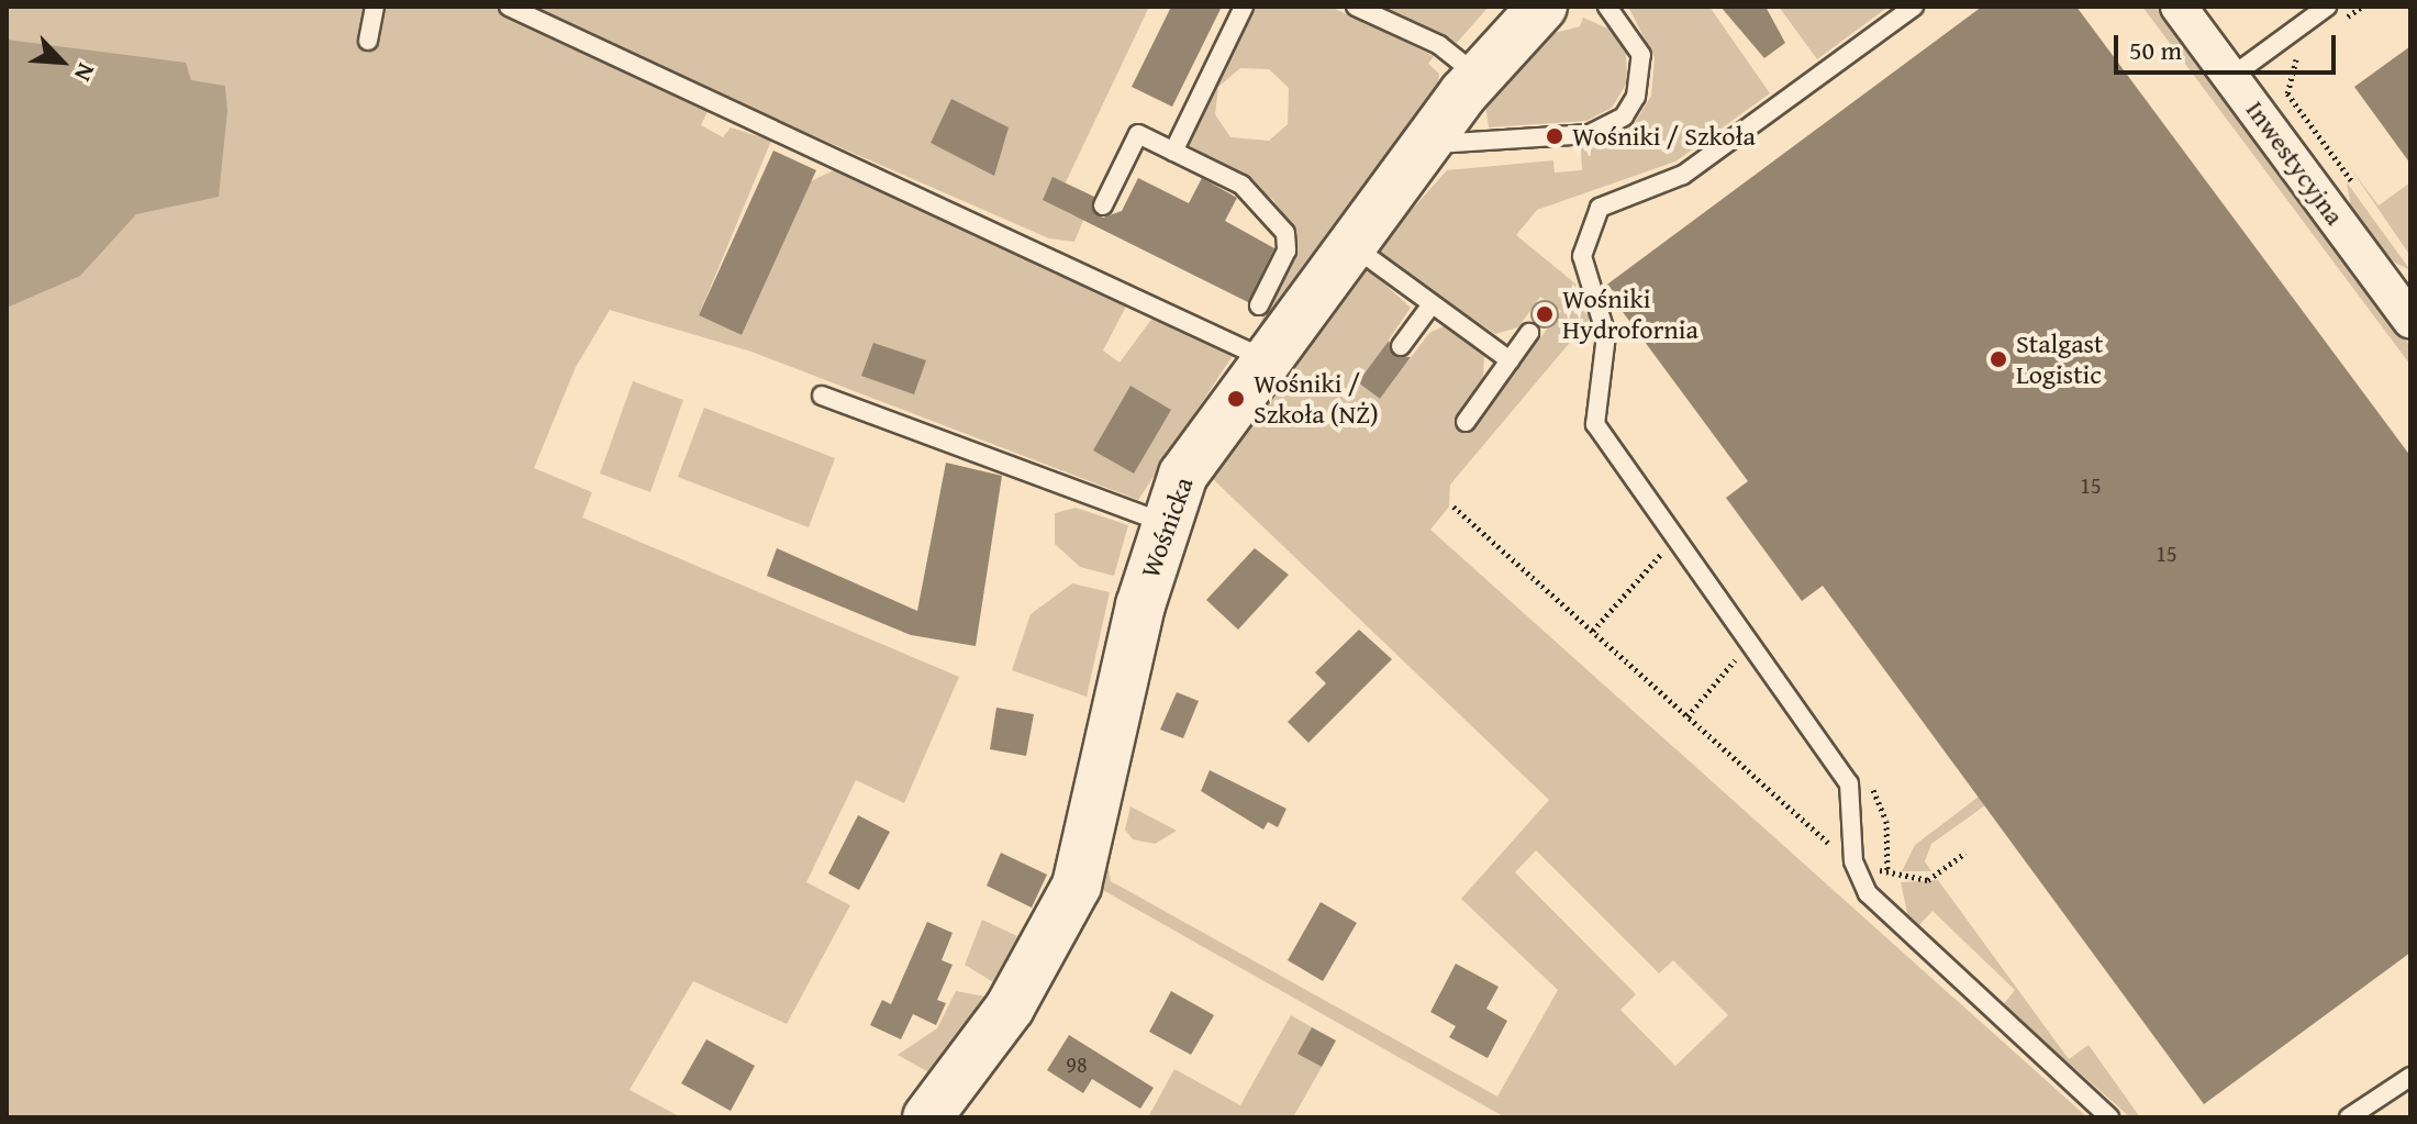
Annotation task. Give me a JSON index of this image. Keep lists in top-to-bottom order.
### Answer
{
  "streets": {
    "street": ["Inwestycyjna", "Wośnicka"]
  },
  "places": [
    "Wośniki / Szkoła",
    "Wośniki Hydrofornia",
    "Stalgast Logistic",
    "Wośniki / Szkoła (NŻ)"
  ],
  "house_numbers": ["15", "15", "98"],
  "scale_bar": "50 m",
  "north": "bottom right"
}
